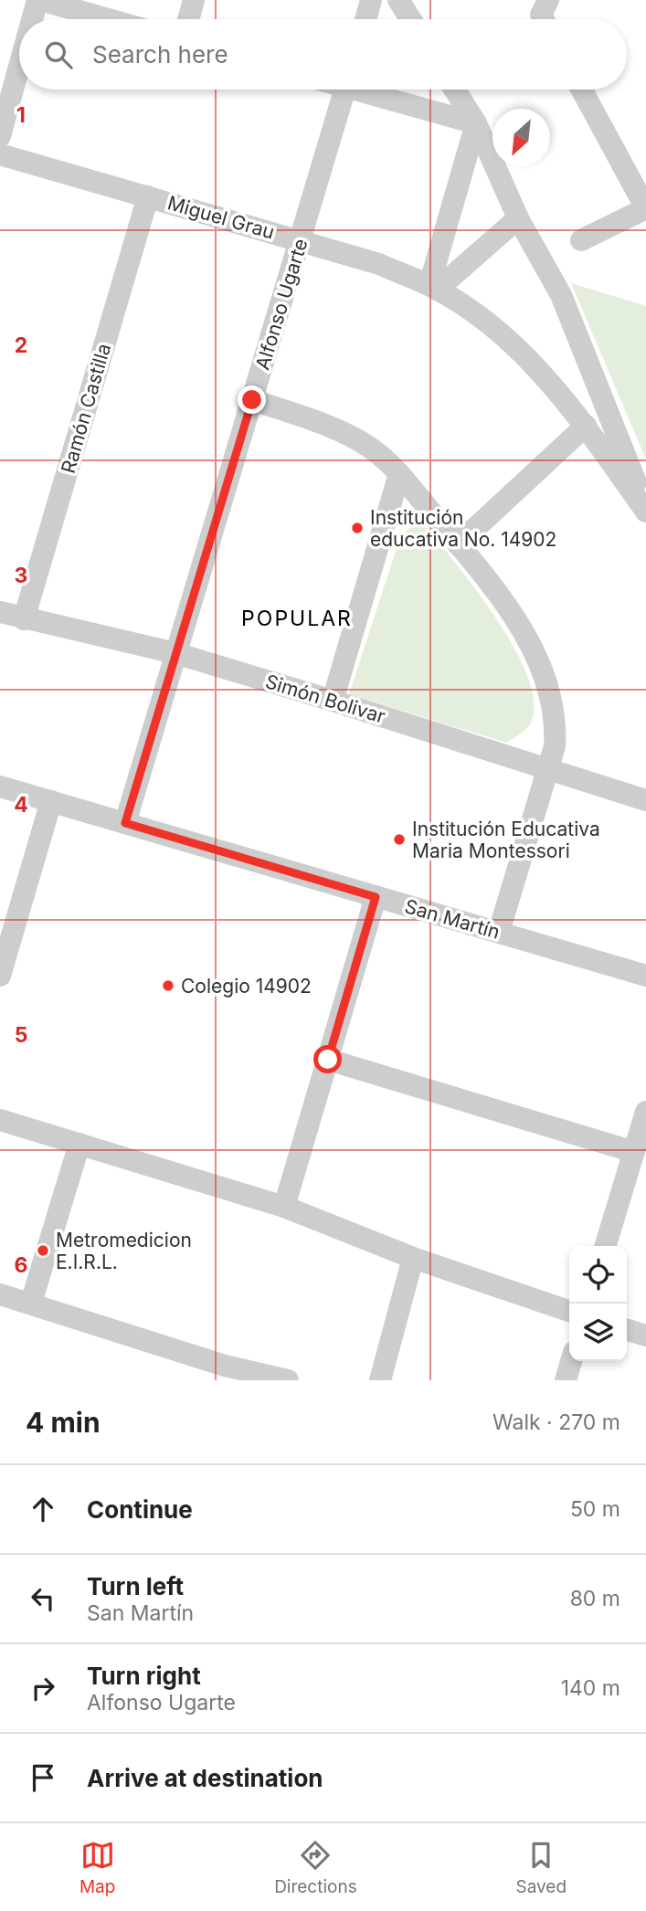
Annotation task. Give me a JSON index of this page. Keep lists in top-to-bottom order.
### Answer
{
  "streets": {
    "street": [
      "Miguel Grau",
      "Alfonso Ugarte",
      "Ramón Castilla",
      "Simón Bolivar",
      "San Martín"
    ]
  },
  "crossings": [
    ["Miguel Grau", "Alfonso Ugarte"],
    ["Miguel Grau", "Ramón Castilla"],
    ["Alfonso Ugarte", "Simón Bolivar"],
    ["Alfonso Ugarte", "San Martín"],
    ["Ramón Castilla", "Simón Bolivar"]
  ],
  "districts": ["POPULAR"],
  "places": [
    "Institución educativa No. 14902",
    "Institución Educativa Maria Montessori",
    "Colegio 14902",
    "Metromedicion E.I.R.L."
  ],
  "north": "bottom left",
  "page": {
    "search": "Search here",
    "heading": ["4 min", "Walk · 270 m"],
    "list": [
      ["Continue", "50 m"],
      ["Turn left", "San Martín", "80 m"],
      ["Turn right", "Alfonso Ugarte", "140 m"],
      "Arrive at destination"
    ],
    "nav": ["Map", "Directions", "Saved"]
  },
  "grid": {
    "rows": [
      "1",
      "2",
      "3",
      "4",
      "5",
      "6"
    ]
  }
}
